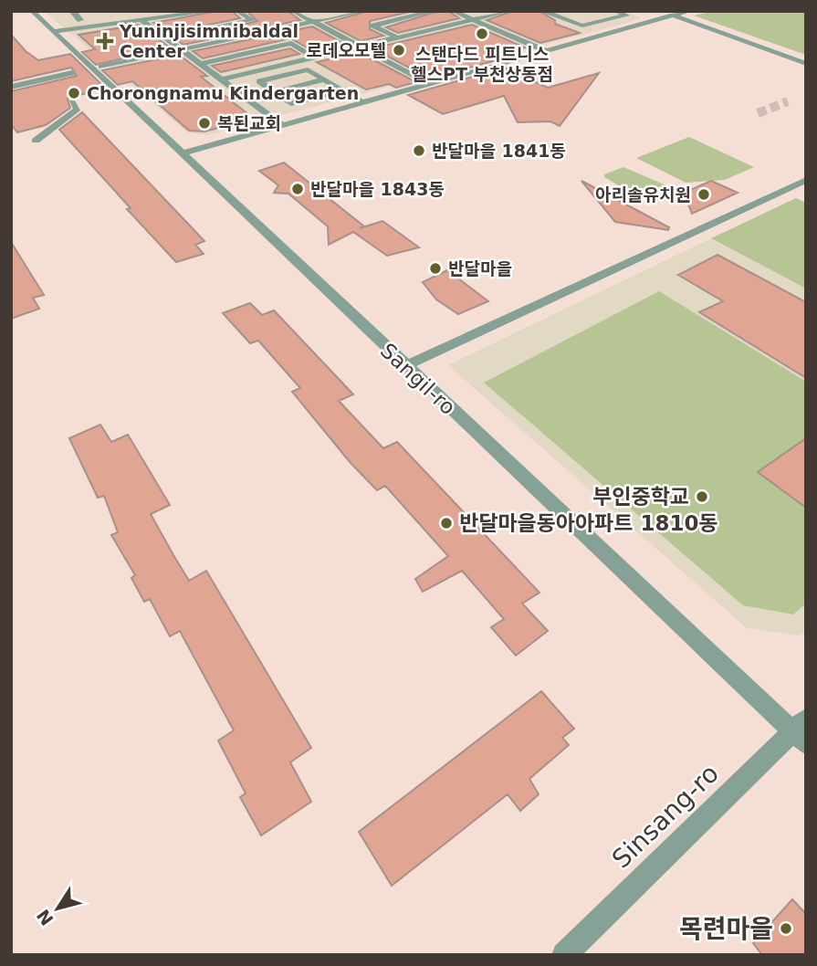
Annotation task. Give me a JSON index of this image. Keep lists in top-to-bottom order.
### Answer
{
  "streets": {
    "street": ["Sangil-ro", "Sinsang-ro"]
  },
  "crossings": [
    ["Sangil-ro", "Sinsang-ro"]
  ],
  "places": {
    "other": [
      "스탠다드 피트니스 헬스PT 부천상동점",
      "로데오모텔",
      "Chorongnamu Kindergarten",
      "복된교회",
      "반달마을 1841동",
      "반달마을 1843동",
      "아리솔유치원",
      "반달마을",
      "부인중학교",
      "반달마을동아아파트 1810동",
      "목련마을"
    ],
    "health": ["Yuninjisimnibaldal Center"]
  },
  "north": "bottom left"
}
